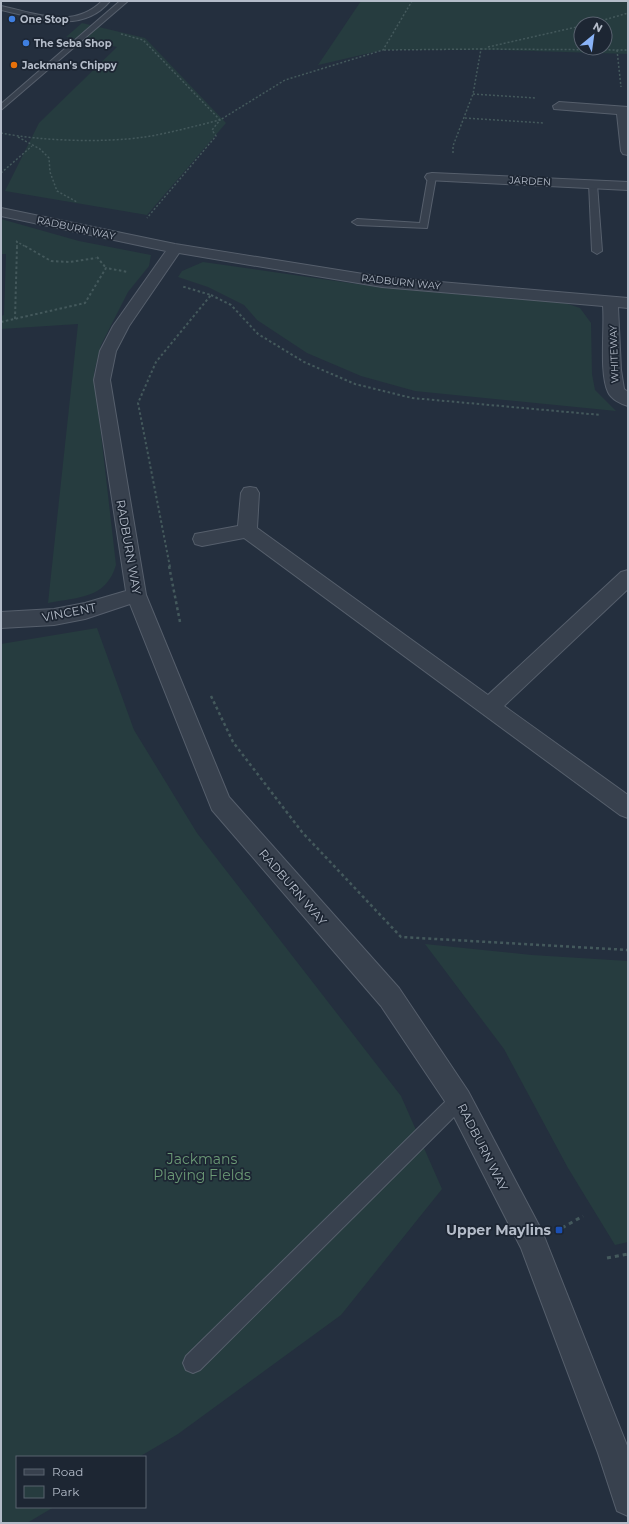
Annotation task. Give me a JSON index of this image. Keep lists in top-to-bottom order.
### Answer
{
  "streets": {
    "street": [
      "JARDEN",
      "RADBURN WAY",
      "WHITEWAY",
      "VINCENT"
    ]
  },
  "crossings": [
    ["RADBURN WAY", "WHITEWAY"],
    ["RADBURN WAY", "VINCENT"]
  ],
  "parks": ["Jackmans Playing FIelds"],
  "places": {
    "other": ["One Stop", "The Seba Shop", "Jackman's Chippy"],
    "transit": ["Upper Maylins"]
  },
  "legend": ["Road", "Park"],
  "north": "top right"
}
